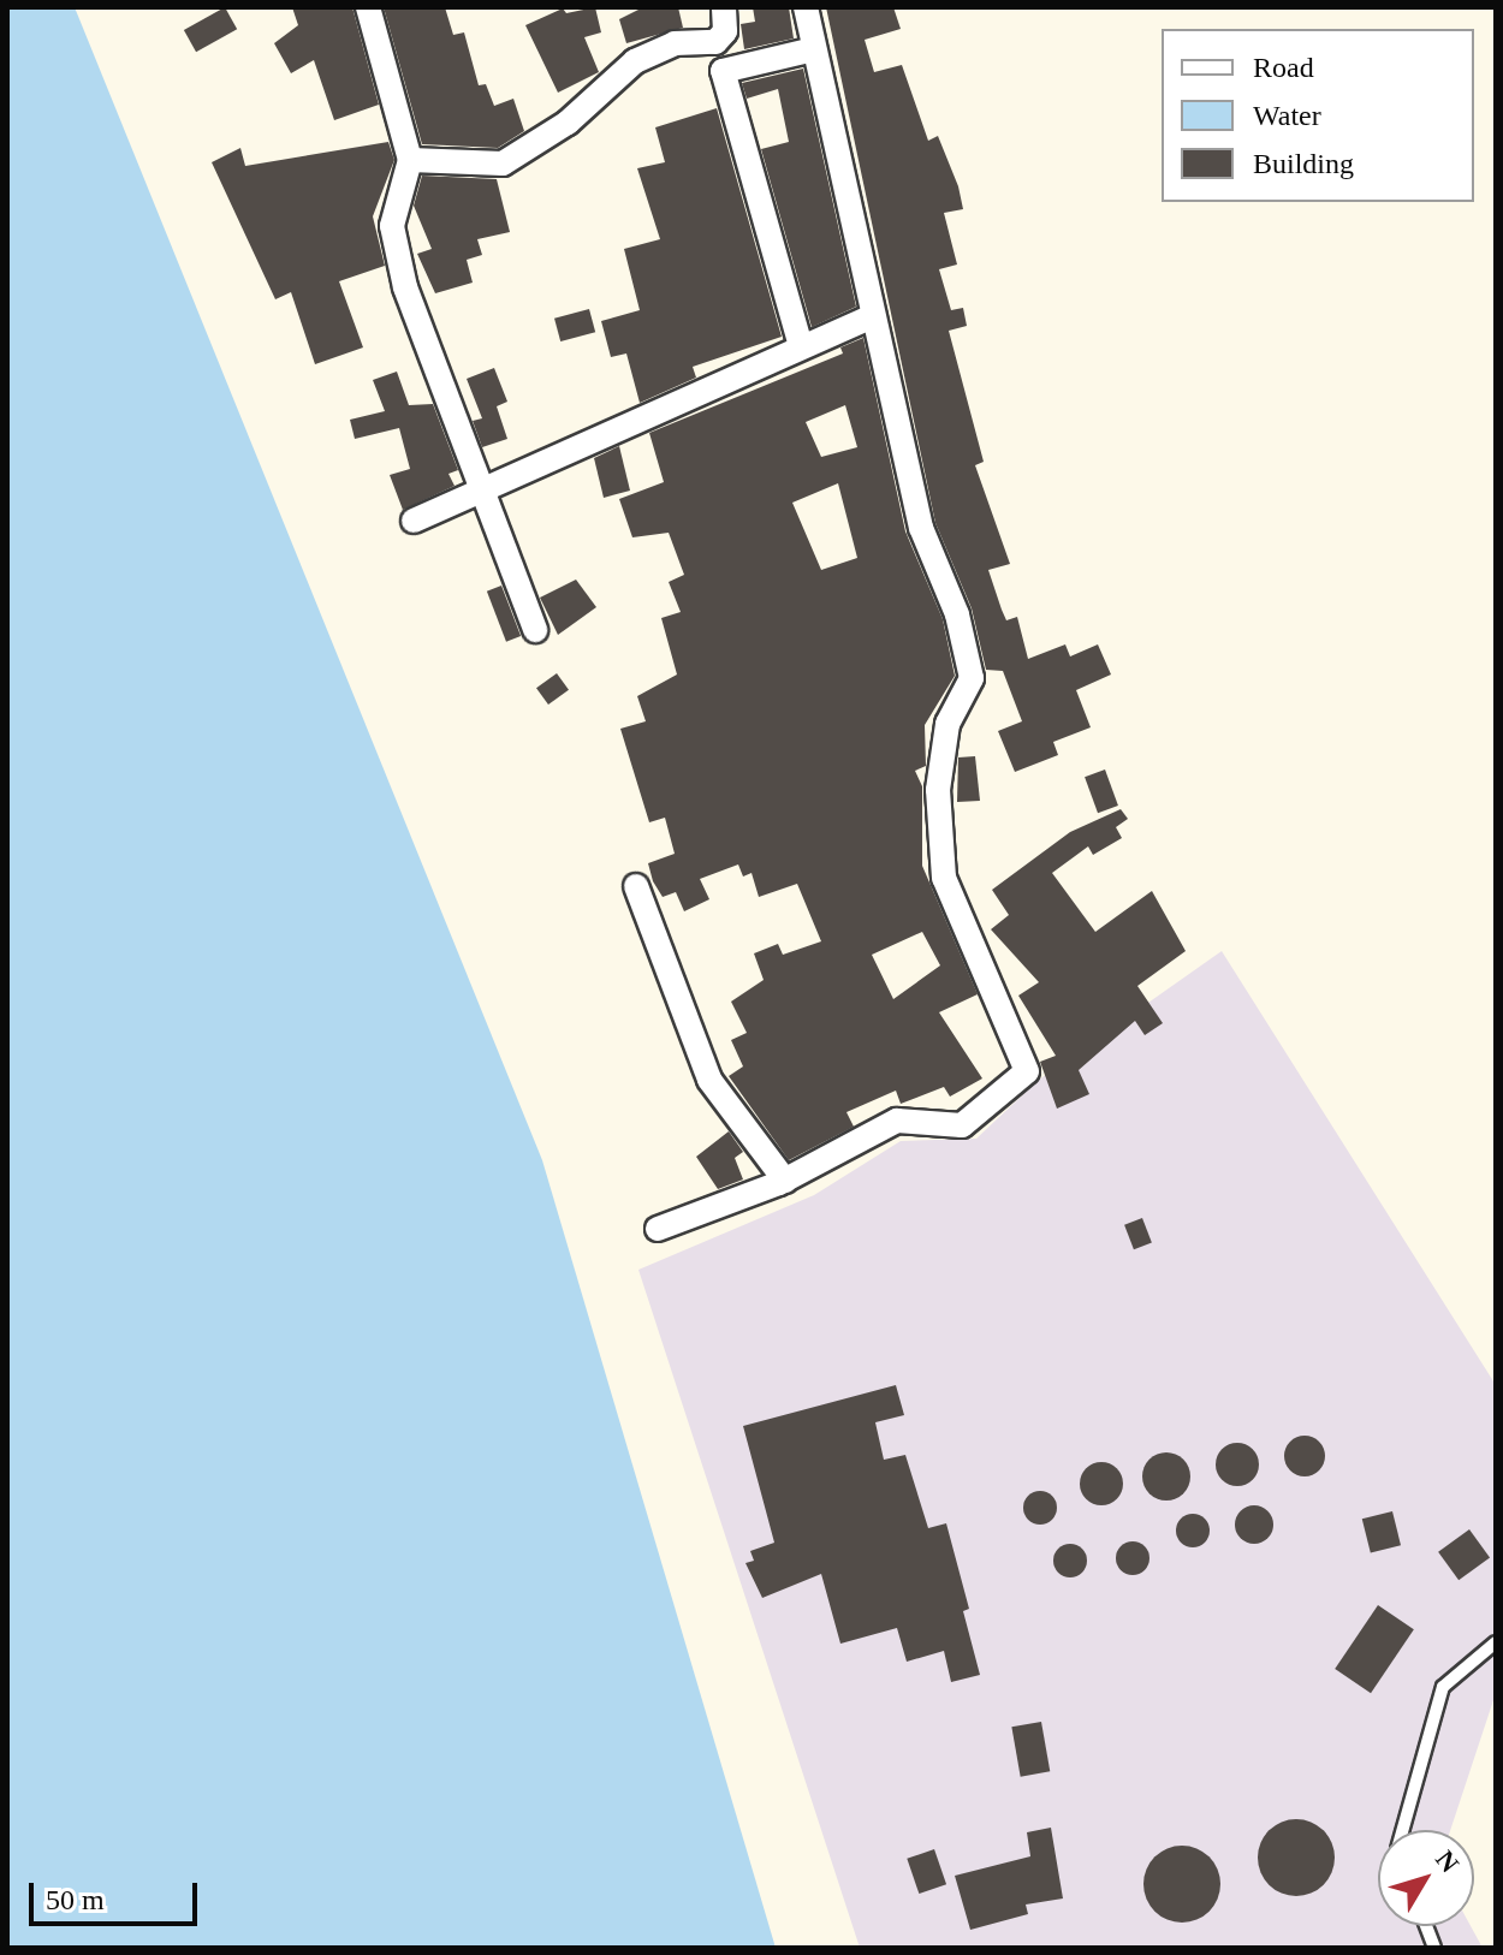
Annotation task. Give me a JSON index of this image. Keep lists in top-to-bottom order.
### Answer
{
  "legend": ["Road", "Water", "Building"],
  "scale_bar": "50 m",
  "north": "top right"
}
